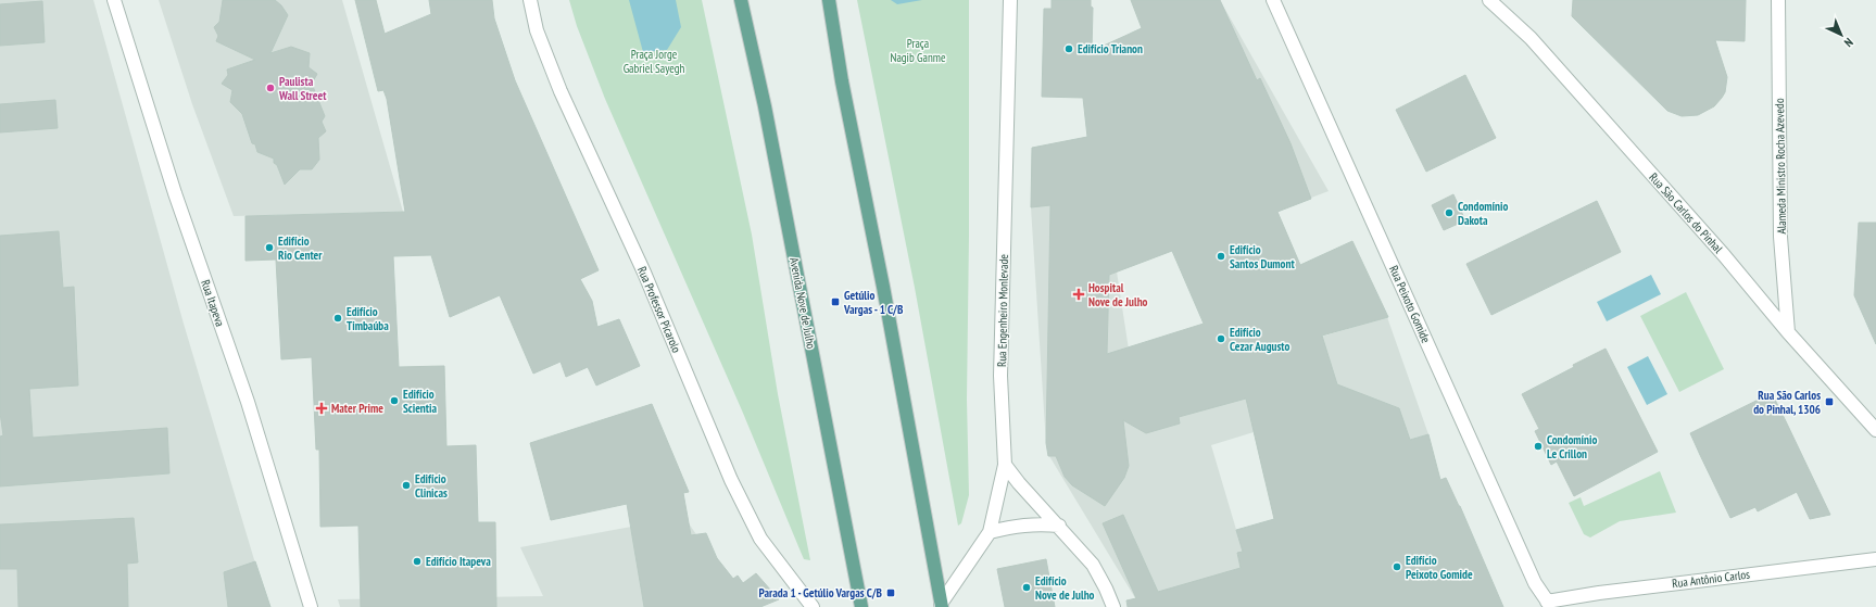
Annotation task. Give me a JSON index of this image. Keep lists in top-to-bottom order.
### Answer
{
  "streets": {
    "main road": ["Avenida Nove de Julho"],
    "street": [
      "Alameda Ministro Rocha Azevedo",
      "Rua São Carlos do Pinhal",
      "Rua Itapeva",
      "Rua Peixoto Gomide",
      "Rua Professor Picarolo",
      "Rua Engenheiro Monlevade",
      "Rua Antônio Carlos"
    ]
  },
  "crossings": [
    ["Alameda Ministro Rocha Azevedo", "Rua São Carlos do Pinhal"],
    ["Rua Peixoto Gomide", "Rua Antônio Carlos"]
  ],
  "parks": ["Praça Nagib Ganme", "Praça Jorge Gabriel Sayegh"],
  "places": {
    "other": [
      "Edifício Trianon",
      "Paulista Wall Street",
      "Condomínio Dakota",
      "Edifício Rio Center",
      "Edifício Santos Dumont",
      "Edifício Timbaúba",
      "Edifício Cezar Augusto",
      "Edifício Scientia",
      "Condomínio Le Crillon",
      "Edifício Clinicas",
      "Edifício Itapeva",
      "Edifício Peixoto Gomide",
      "Edifício Nove de Julho"
    ],
    "health": ["Hospital Nove de Julho", "Mater Prime"],
    "transit": ["Getúlio Vargas - 1 C/B", "Rua São Carlos do Pinhal, 1306", "Parada 1 - Getúlio Vargas C/B"]
  },
  "north": "bottom right"
}
